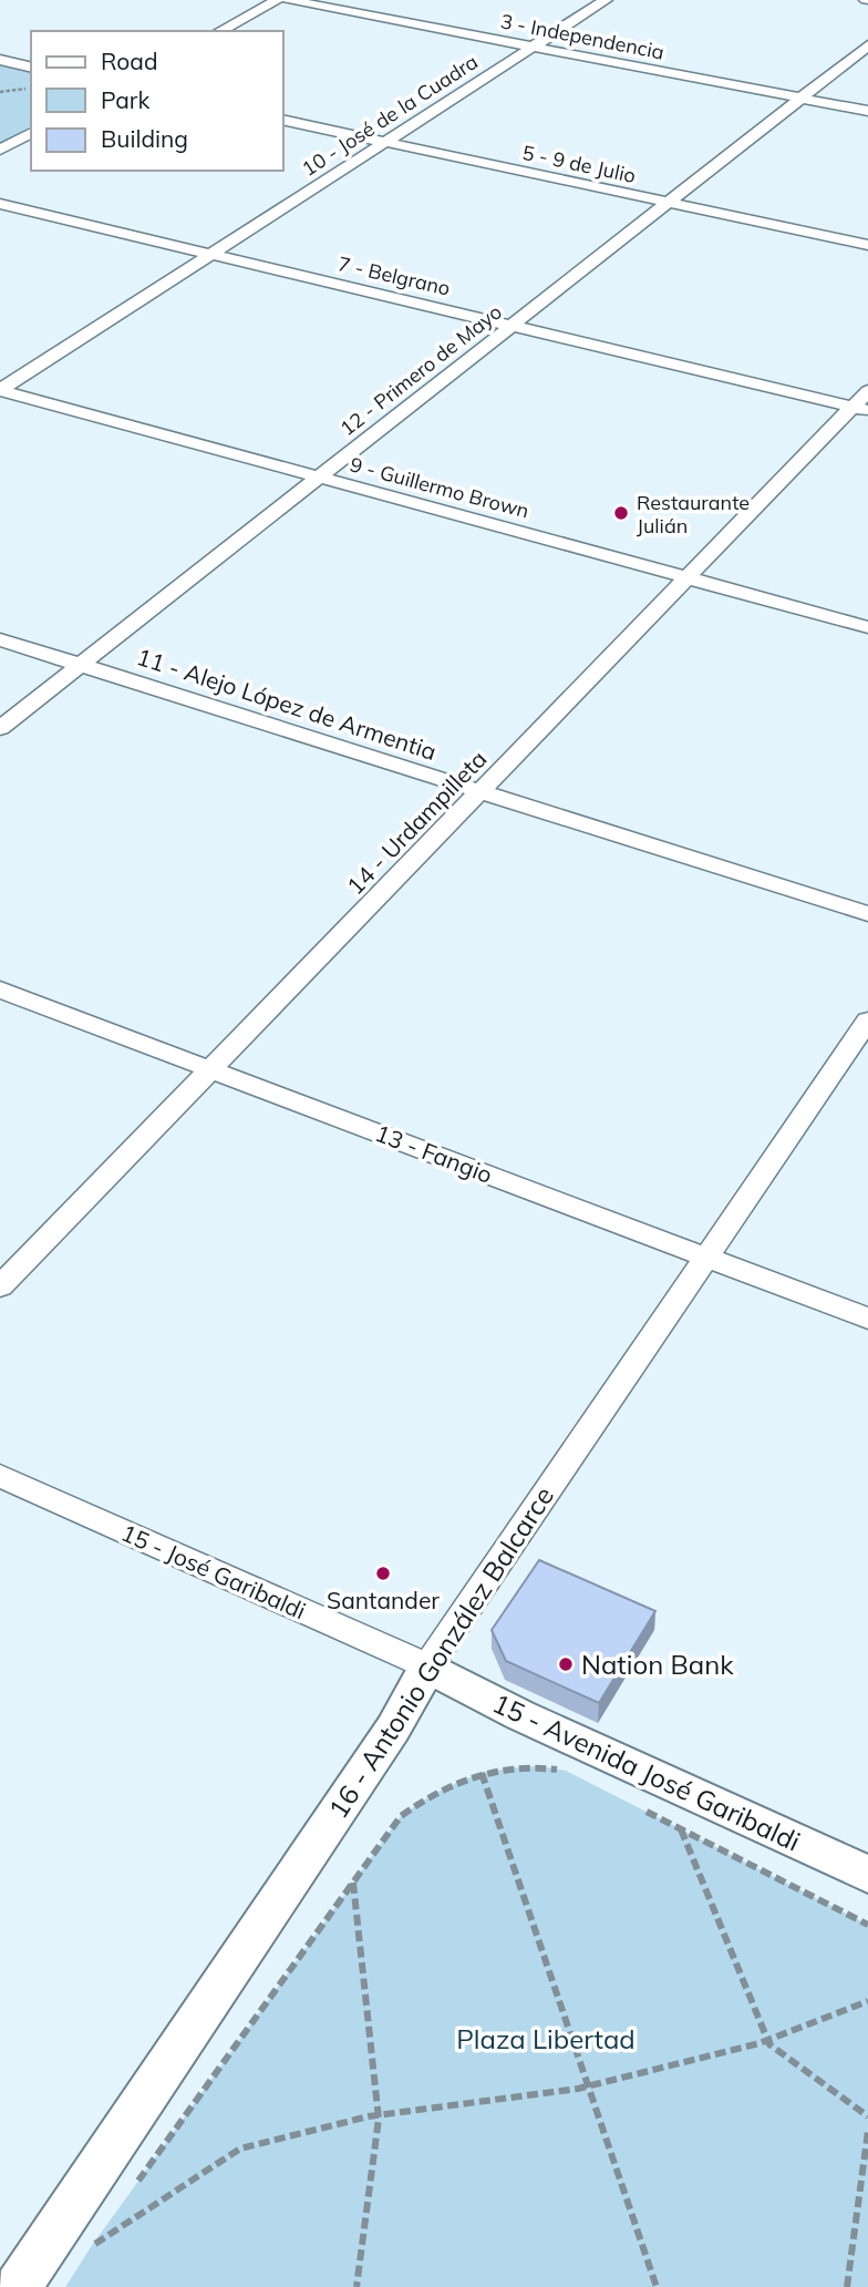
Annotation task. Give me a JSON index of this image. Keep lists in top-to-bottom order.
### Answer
{
  "streets": {
    "street": [
      "3 - Independencia",
      "10 - José de la Cuadra",
      "5 - 9 de Julio",
      "7 - Belgrano",
      "12 - Primero de Mayo",
      "9 - Guillermo Brown",
      "11 - Alejo López de Armentia",
      "14 - Urdampilleta",
      "13 - Fangio",
      "15 - José Garibaldi",
      "16 - Antonio González Balcarce",
      "15 - Avenida José Garibaldi"
    ]
  },
  "crossings": [
    ["3 - Independencia", "10 - José de la Cuadra"],
    ["3 - Independencia", "12 - Primero de Mayo"],
    ["10 - José de la Cuadra", "5 - 9 de Julio"],
    ["10 - José de la Cuadra", "7 - Belgrano"],
    ["10 - José de la Cuadra", "9 - Guillermo Brown"],
    ["5 - 9 de Julio", "12 - Primero de Mayo"],
    ["7 - Belgrano", "12 - Primero de Mayo"],
    ["7 - Belgrano", "14 - Urdampilleta"],
    ["12 - Primero de Mayo", "9 - Guillermo Brown"],
    ["12 - Primero de Mayo", "11 - Alejo López de Armentia"],
    ["9 - Guillermo Brown", "14 - Urdampilleta"],
    ["11 - Alejo López de Armentia", "14 - Urdampilleta"],
    ["14 - Urdampilleta", "13 - Fangio"],
    ["13 - Fangio", "16 - Antonio González Balcarce"],
    ["15 - José Garibaldi", "16 - Antonio González Balcarce"],
    ["15 - José Garibaldi", "15 - Avenida José Garibaldi"],
    ["16 - Antonio González Balcarce", "15 - Avenida José Garibaldi"]
  ],
  "parks": ["Plaza Libertad"],
  "places": ["Restaurante Julián", "Santander", "Nation Bank"],
  "legend": ["Road", "Park", "Building"]
}
